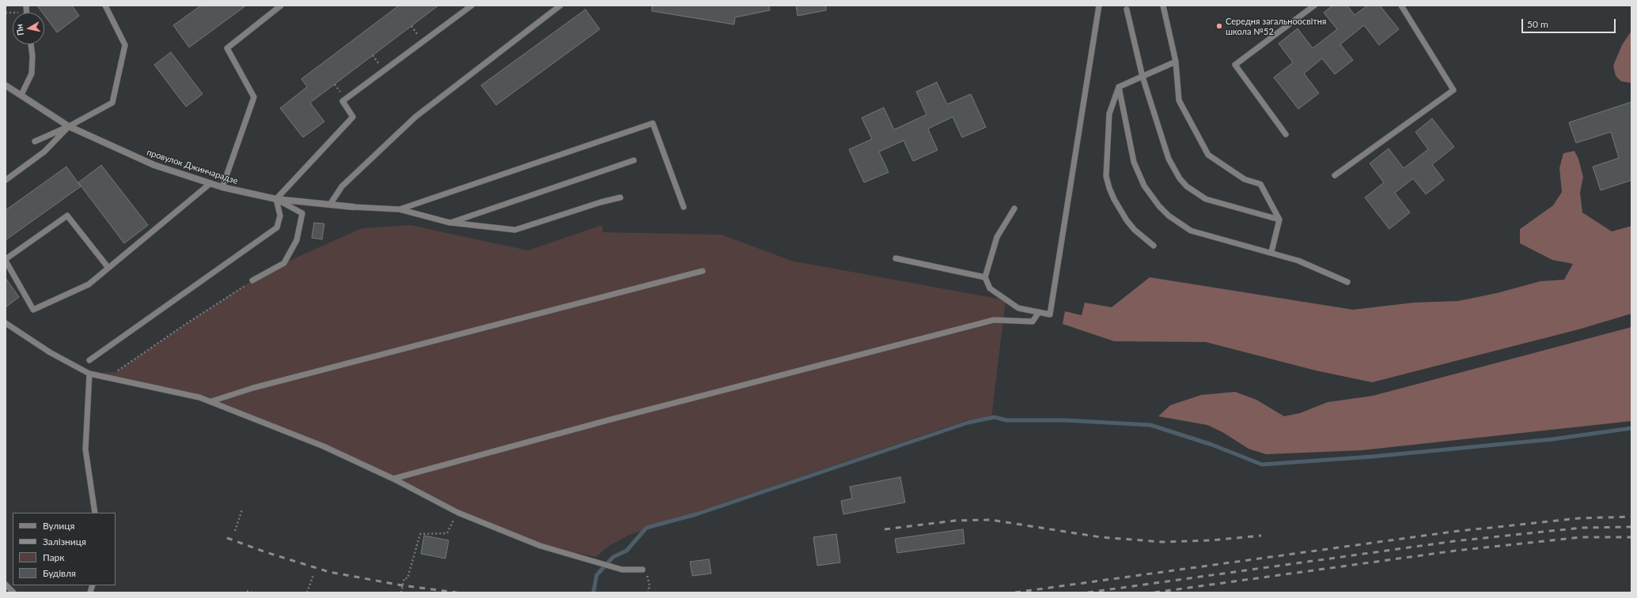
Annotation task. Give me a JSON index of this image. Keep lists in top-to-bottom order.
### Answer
{
  "streets": {
    "street": ["провулок Джинчарадзе"]
  },
  "places": ["Середня загальноосвітня школа №52"],
  "legend": [
    "Вулиця",
    "Залізниця",
    "Парк",
    "Будівля"
  ],
  "scale_bar": "50 m",
  "north": "left"
}
